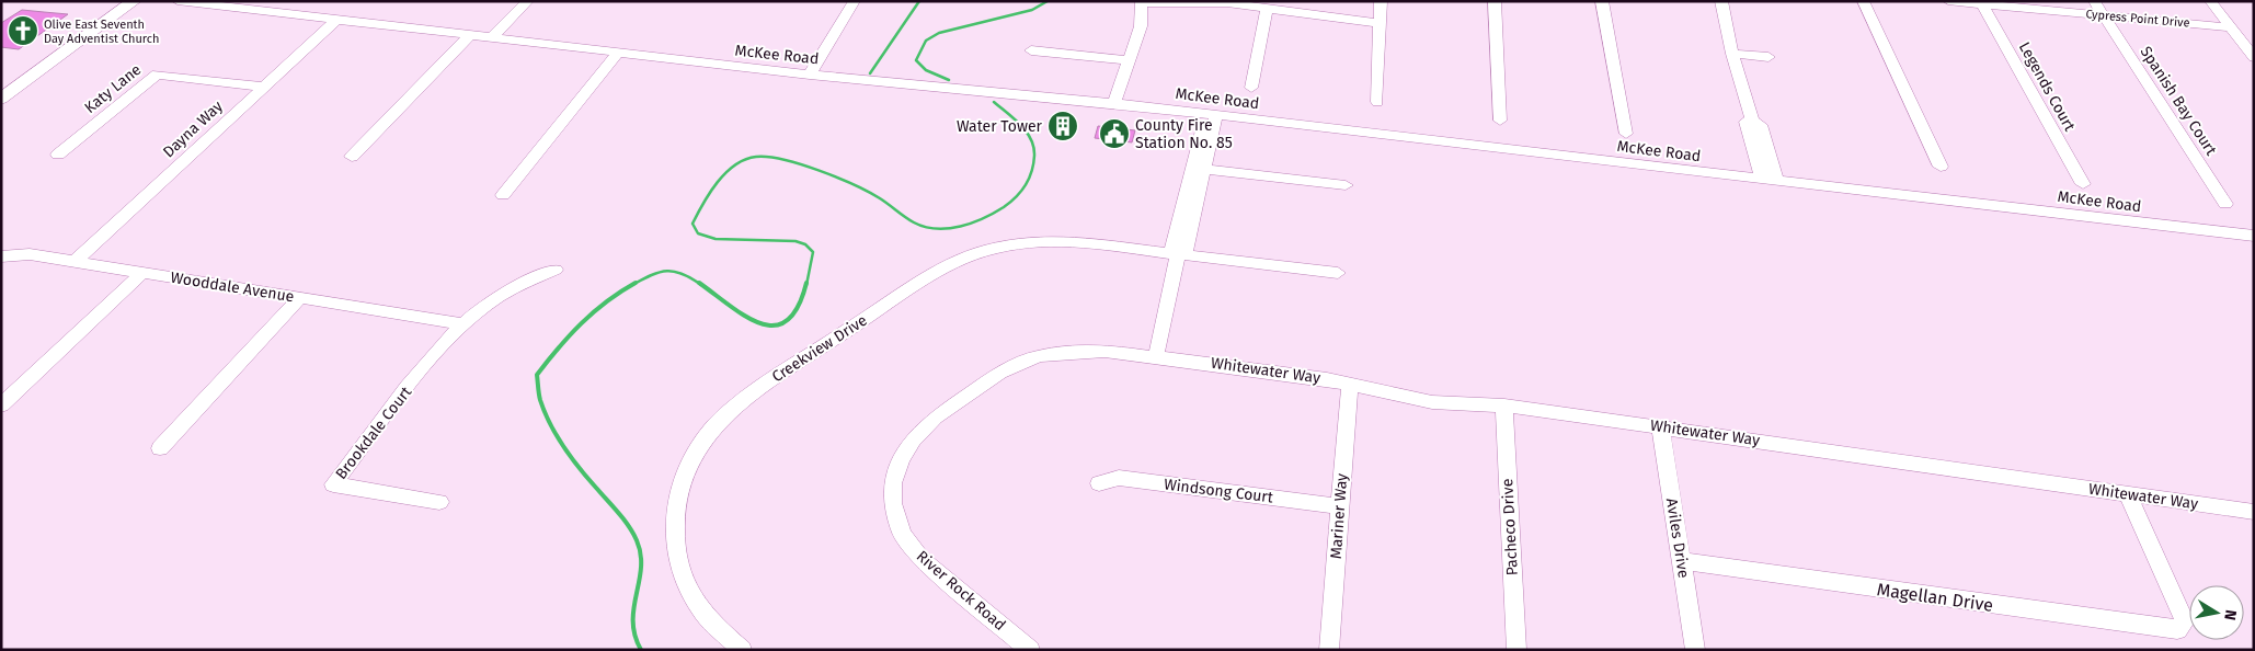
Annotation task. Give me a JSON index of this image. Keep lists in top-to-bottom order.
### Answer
{
  "streets": {
    "street": [
      "Cypress Point Drive",
      "McKee Road",
      "Legends Court",
      "Katy Lane",
      "Spanish Bay Court",
      "Dayna Way",
      "Wooddale Avenue",
      "Creekview Drive",
      "Whitewater Way",
      "Brookdale Court",
      "Windsong Court",
      "Mariner Way",
      "Pacheco Drive",
      "Aviles Drive",
      "River Rock Road",
      "Magellan Drive"
    ]
  },
  "crossings": [
    ["Cypress Point Drive", "Legends Court"],
    ["Cypress Point Drive", "Spanish Bay Court"],
    ["McKee Road", "Dayna Way"],
    ["Katy Lane", "Dayna Way"],
    ["Dayna Way", "Wooddale Avenue"],
    ["Wooddale Avenue", "Brookdale Court"],
    ["Whitewater Way", "Mariner Way"],
    ["Whitewater Way", "Pacheco Drive"],
    ["Whitewater Way", "Aviles Drive"],
    ["Whitewater Way", "River Rock Road"],
    ["Whitewater Way", "Magellan Drive"],
    ["Windsong Court", "Mariner Way"],
    ["Aviles Drive", "Magellan Drive"]
  ],
  "places": {
    "church": ["Olive East Seventh Day Adventist Church"],
    "building": ["Water Tower"],
    "public building": ["County Fire Station No. 85"]
  },
  "north": "right"
}
